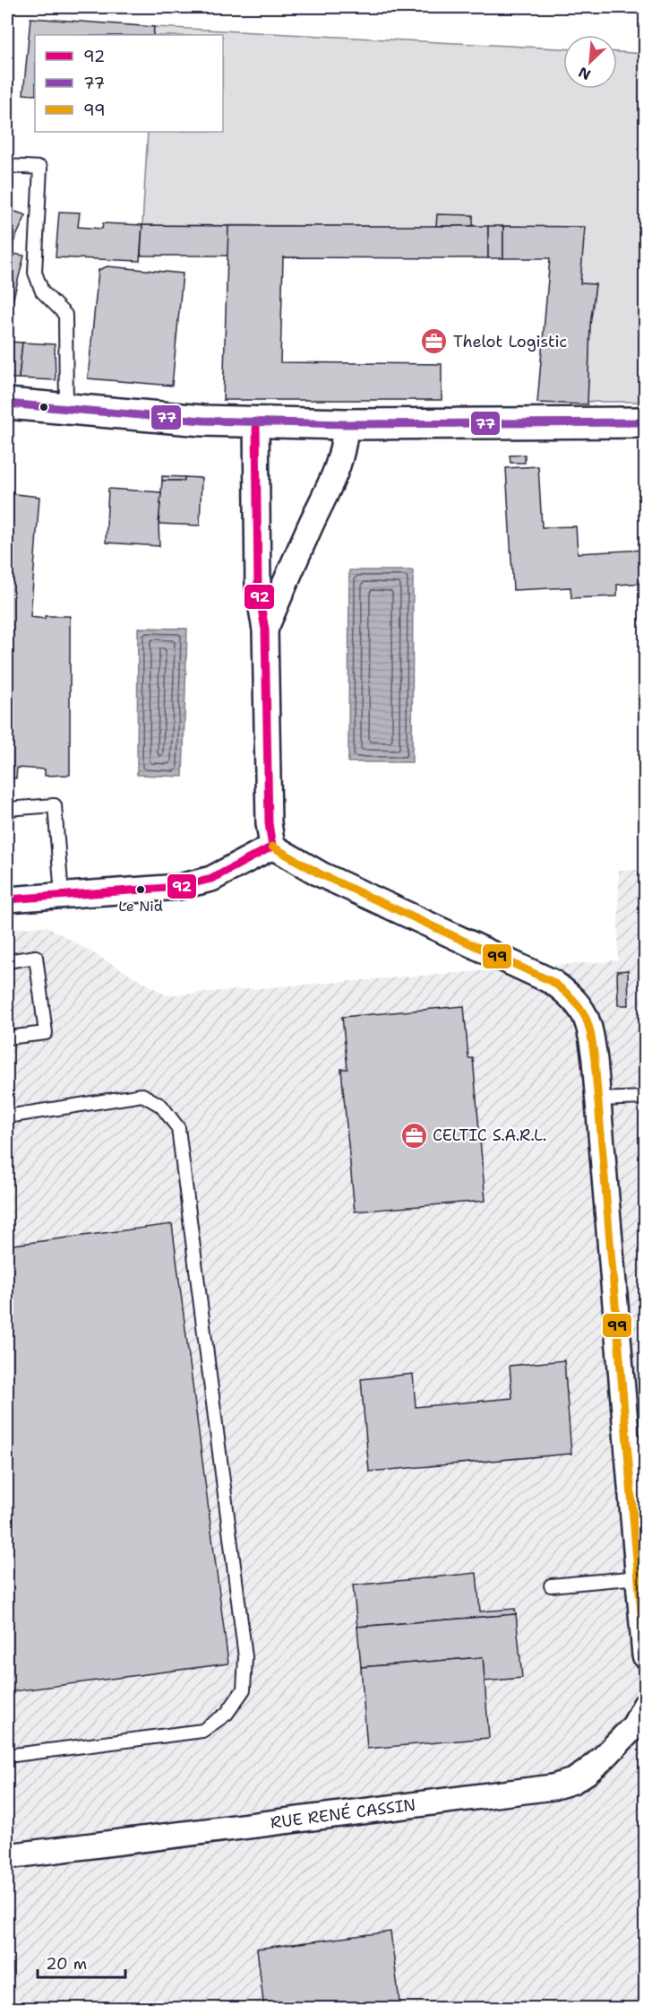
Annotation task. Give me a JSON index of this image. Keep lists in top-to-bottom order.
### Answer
{
  "streets": {
    "street": ["RUE RENÉ CASSIN"]
  },
  "places": {
    "office": ["Thelot Logistic", "CELTIC S.A.R.L."],
    "other": ["Le Nid"]
  },
  "lines": ["transit line 77", "transit line 92", "transit line 99"],
  "legend": ["92", "77", "99"],
  "scale_bar": "20 m",
  "north": "bottom left"
}
